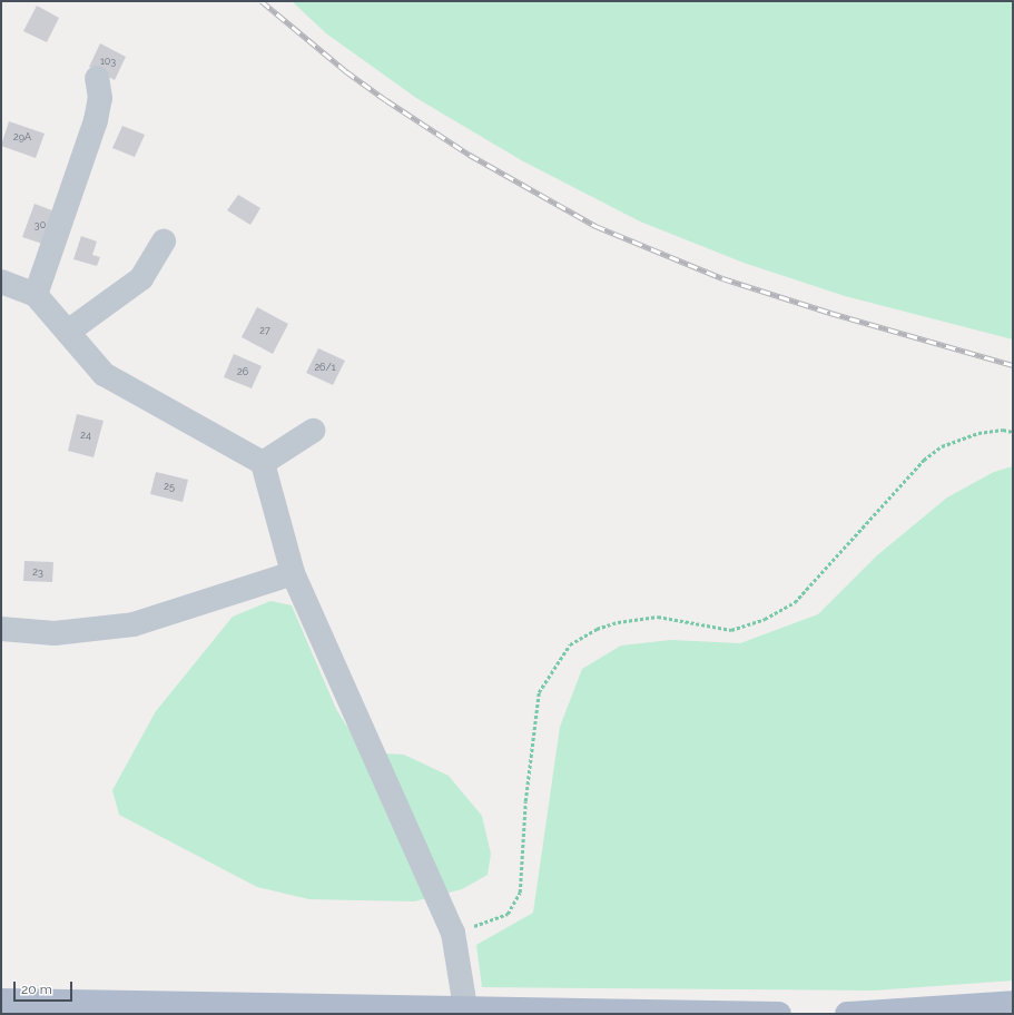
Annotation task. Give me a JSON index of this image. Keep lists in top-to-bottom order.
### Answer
{
  "house_numbers": [
    "103",
    "29А",
    "30",
    "27",
    "26/1",
    "26",
    "24",
    "25",
    "23"
  ],
  "scale_bar": "20 m"
}
